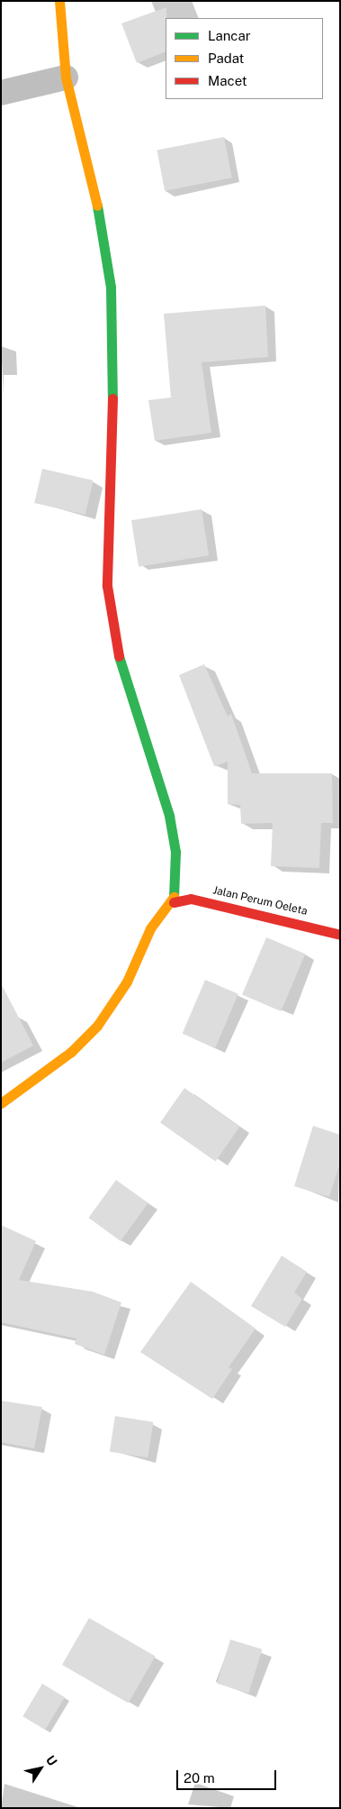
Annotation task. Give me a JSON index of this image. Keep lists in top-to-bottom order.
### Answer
{
  "streets": {
    "street": ["Jalan Perum Oeleta"]
  },
  "legend": ["Lancar", "Padat", "Macet"],
  "scale_bar": "20 m",
  "north": "top right"
}
